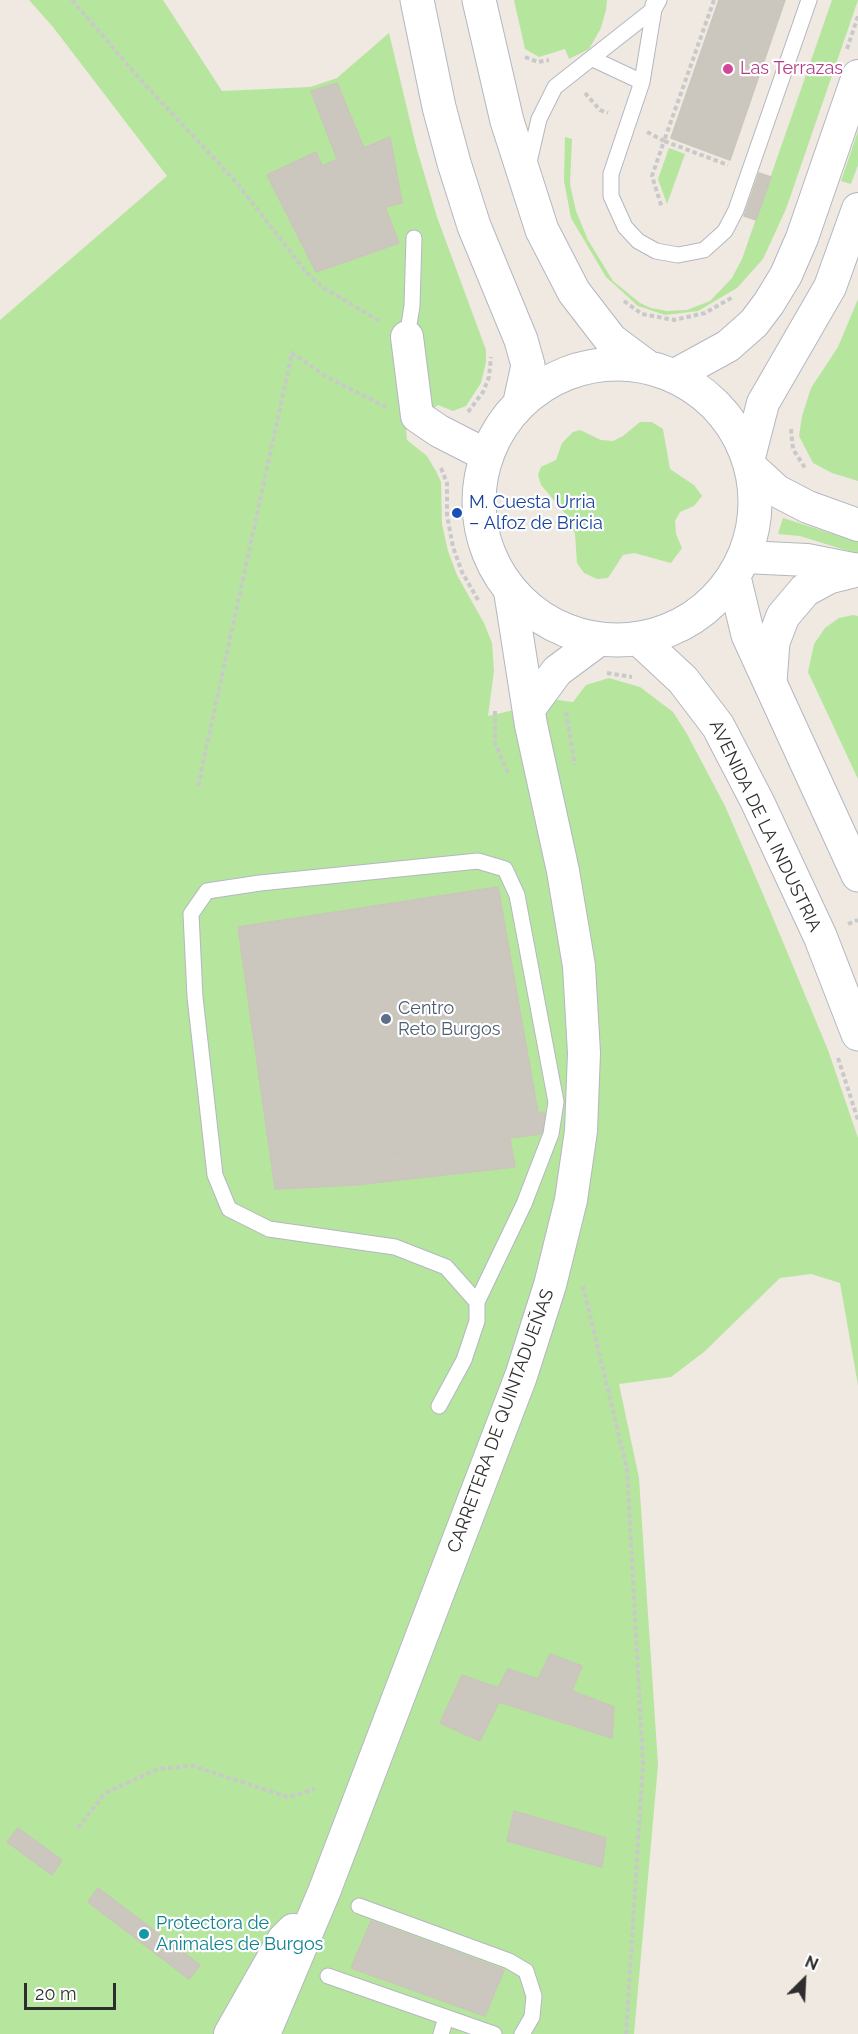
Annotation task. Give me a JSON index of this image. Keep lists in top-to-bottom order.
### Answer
{
  "streets": {
    "main road": ["AVENIDA DE LA INDUSTRIA"],
    "street": ["CARRETERA DE QUINTADUEÑAS"]
  },
  "places": [
    "Las Terrazas",
    "M. Cuesta Urria – Alfoz de Bricia",
    "Centro Reto Burgos",
    "Protectora de Animales de Burgos"
  ],
  "scale_bar": "20 m",
  "north": "top right"
}
